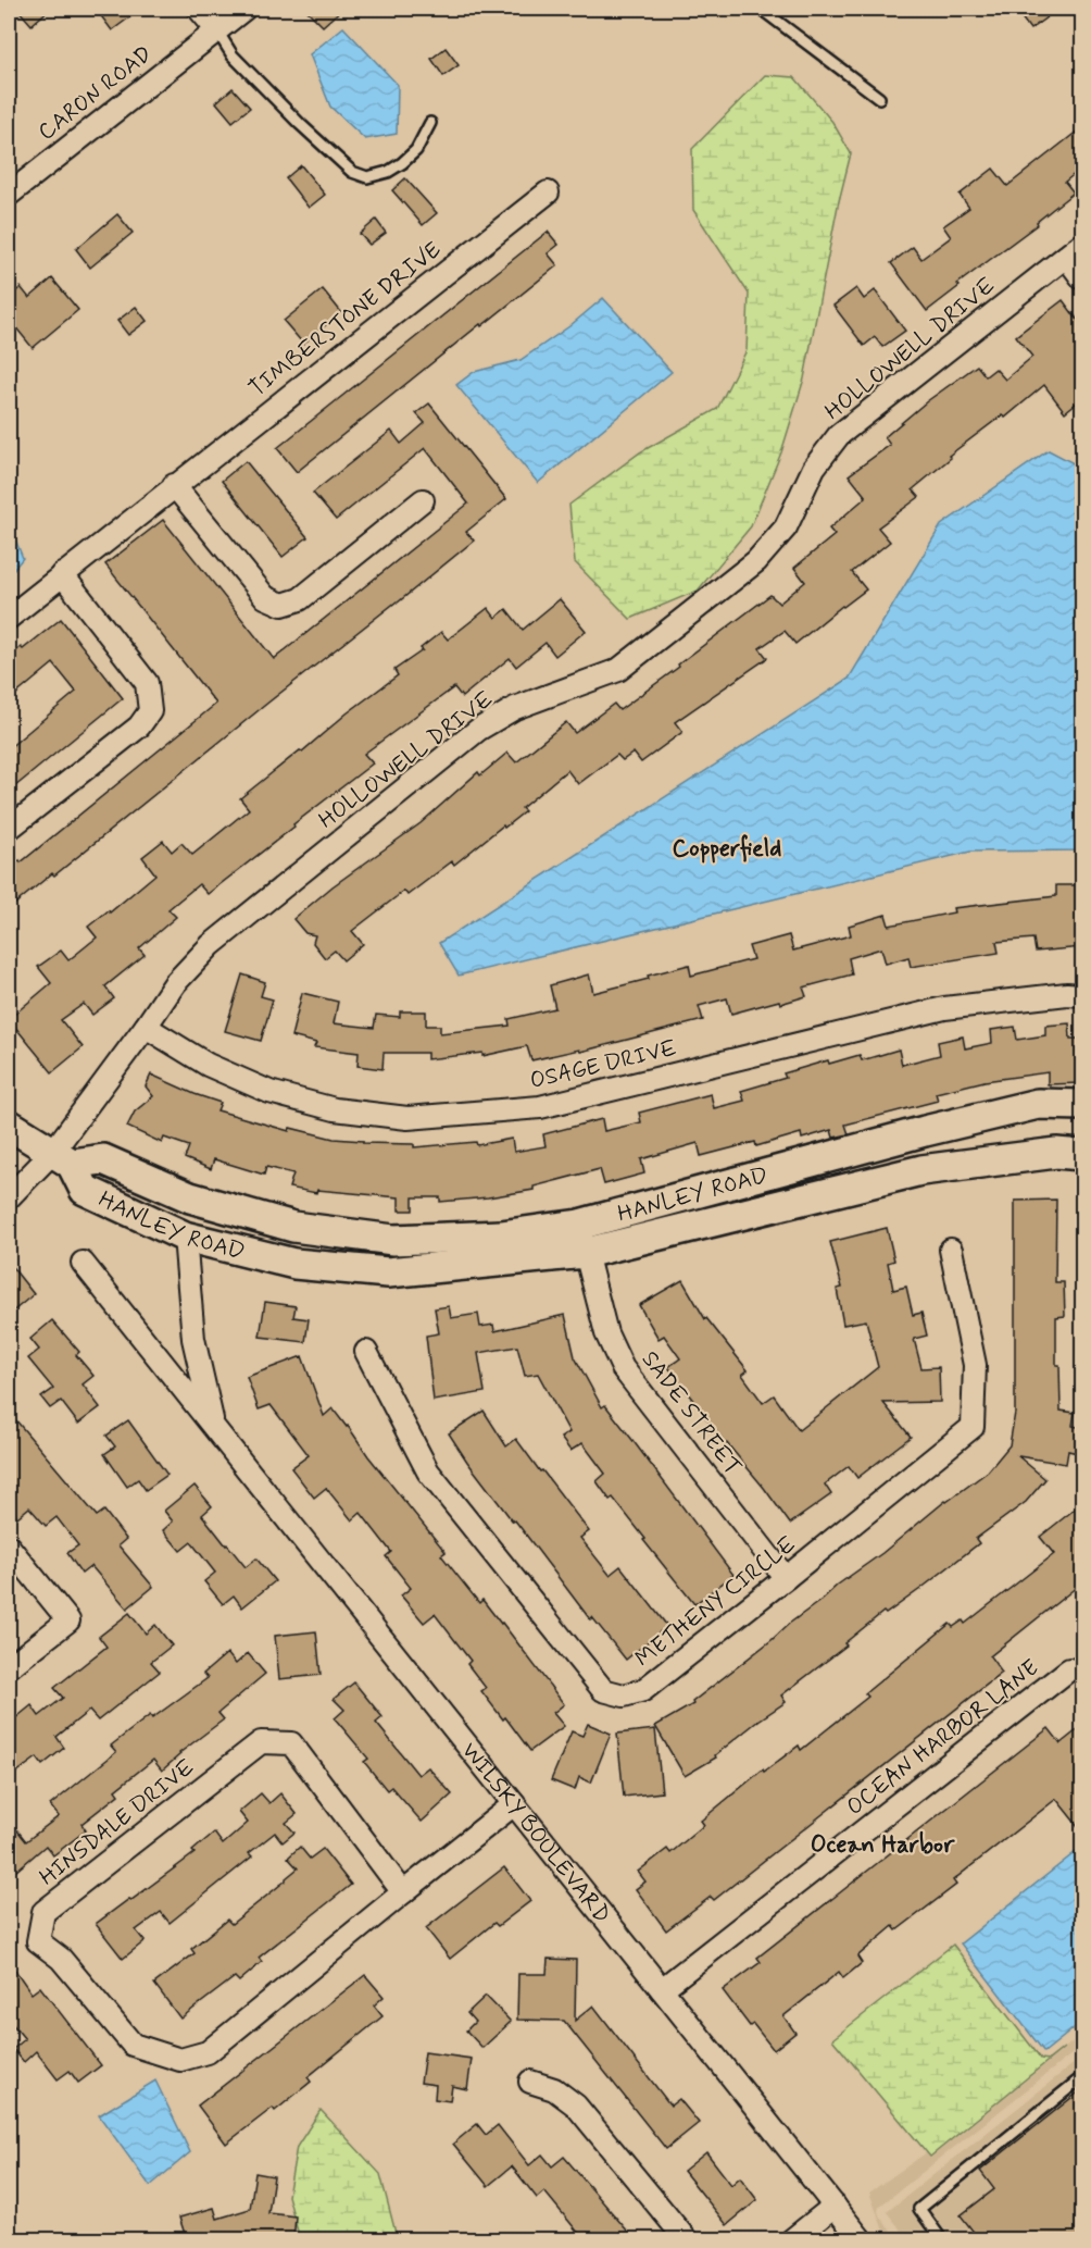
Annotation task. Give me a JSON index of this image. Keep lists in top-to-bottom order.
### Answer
{
  "streets": {
    "main road": ["HANLEY ROAD"],
    "street": [
      "CARON ROAD",
      "TIMBERSTONE DRIVE",
      "HOLLOWELL DRIVE",
      "OSAGE DRIVE",
      "SADE STREET",
      "METHENY CIRCLE",
      "OCEAN HARBOR LANE",
      "HINSDALE DRIVE",
      "WILSKY BOULEVARD"
    ]
  },
  "crossings": [
    ["HOLLOWELL DRIVE", "OSAGE DRIVE"],
    ["HOLLOWELL DRIVE", "HANLEY ROAD"],
    ["HANLEY ROAD", "SADE STREET"],
    ["HANLEY ROAD", "WILSKY BOULEVARD"],
    ["SADE STREET", "METHENY CIRCLE"],
    ["OCEAN HARBOR LANE", "WILSKY BOULEVARD"],
    ["HINSDALE DRIVE", "WILSKY BOULEVARD"]
  ],
  "districts": ["Copperfield", "Ocean Harbor"]
}
